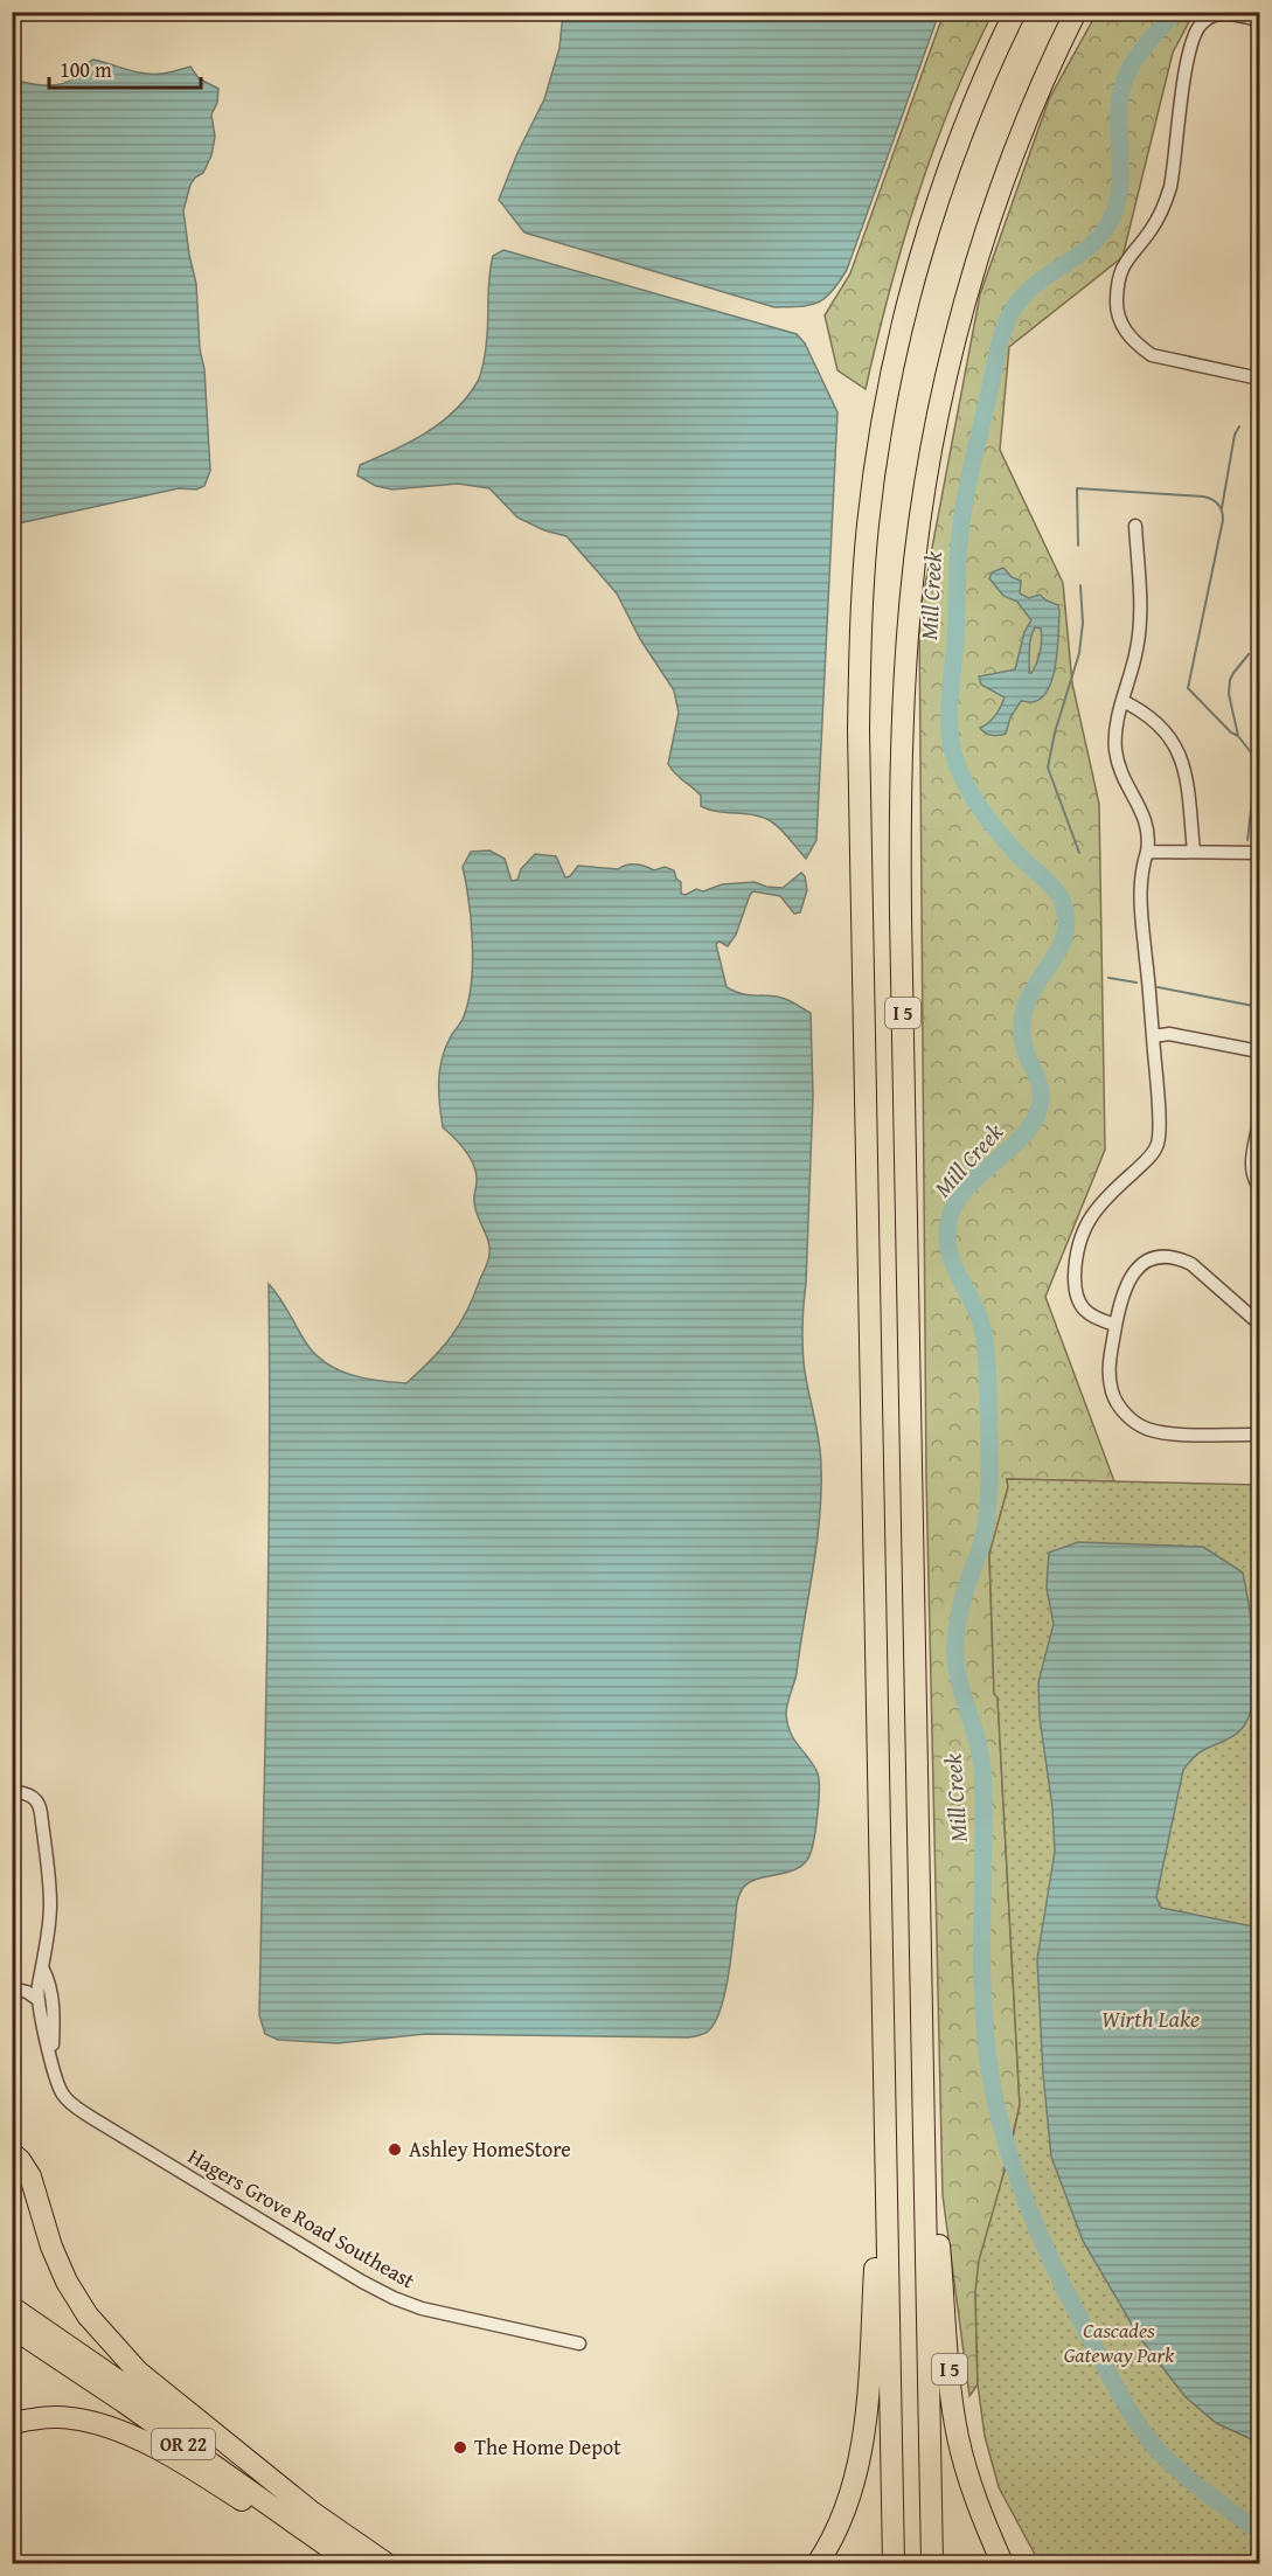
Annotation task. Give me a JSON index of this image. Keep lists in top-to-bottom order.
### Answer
{
  "streets": {
    "highway": ["I 5", "OR 22"],
    "street": ["Hagers Grove Road Southeast"]
  },
  "water": ["Mill Creek", "Wirth Lake"],
  "parks": ["Cascades Gateway Park"],
  "places": ["Ashley HomeStore", "The Home Depot"],
  "scale_bar": "100 m"
}
